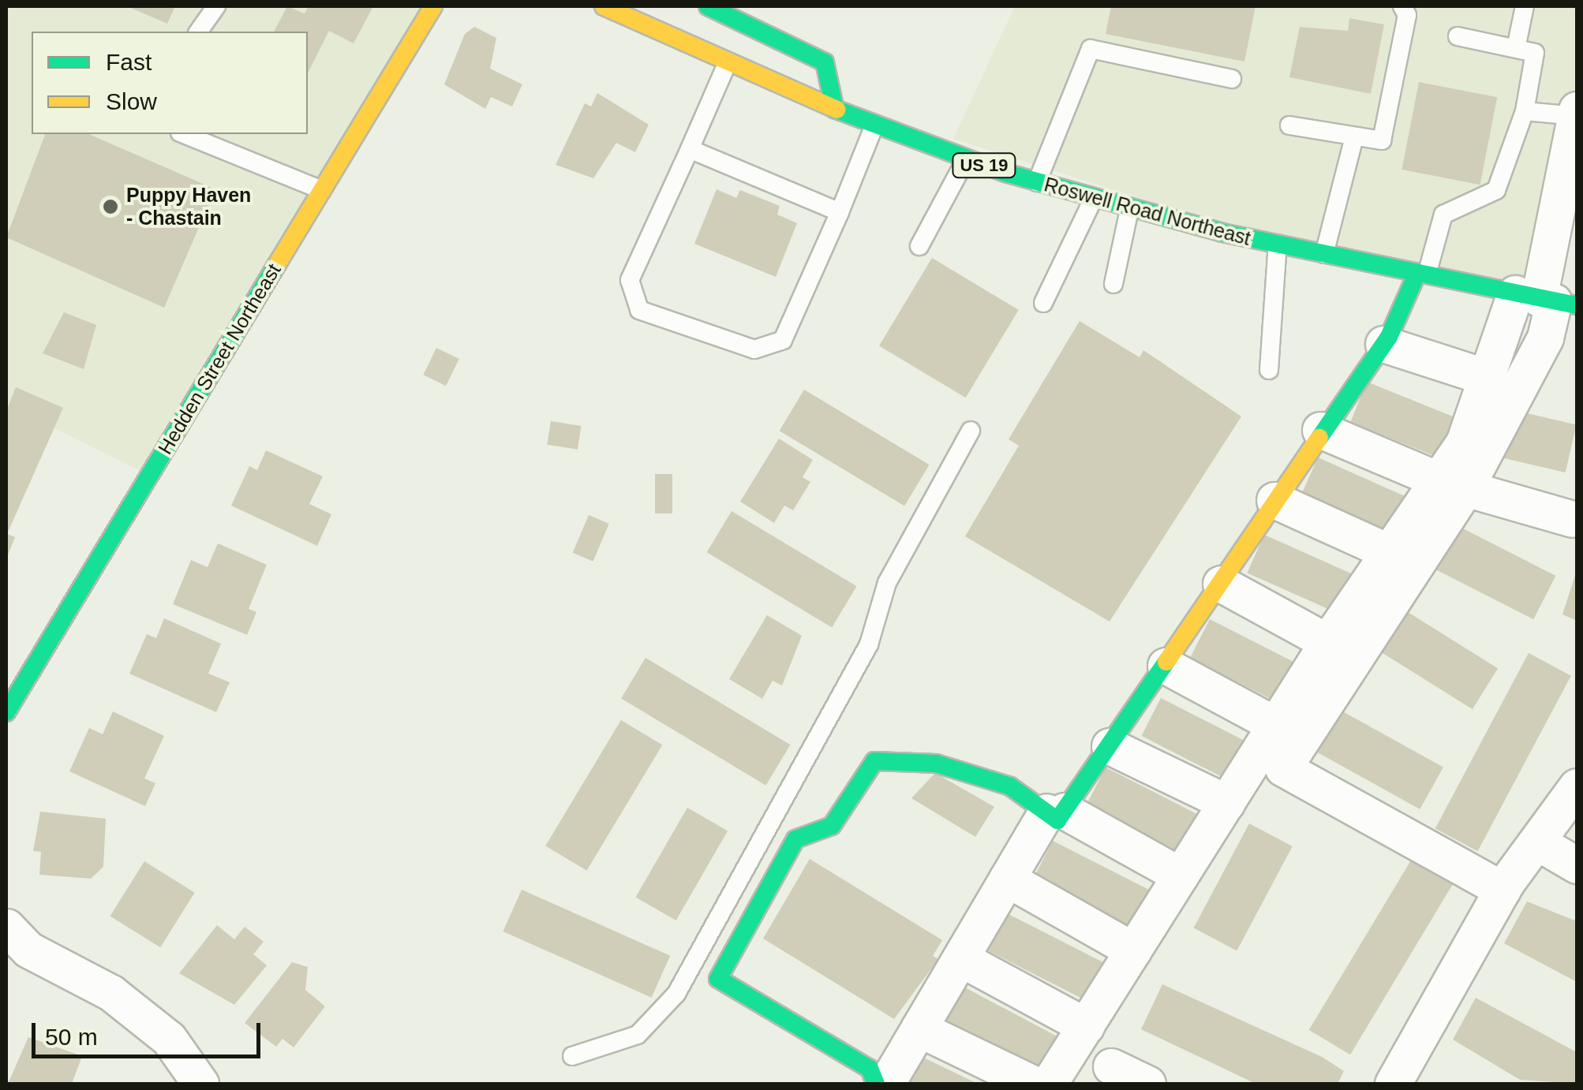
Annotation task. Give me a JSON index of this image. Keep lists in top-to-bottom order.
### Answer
{
  "streets": {
    "street": ["US 19", "Roswell Road Northeast", "Hedden Street Northeast"]
  },
  "places": ["Puppy Haven - Chastain"],
  "legend": ["Fast", "Slow"],
  "scale_bar": "50 m"
}
